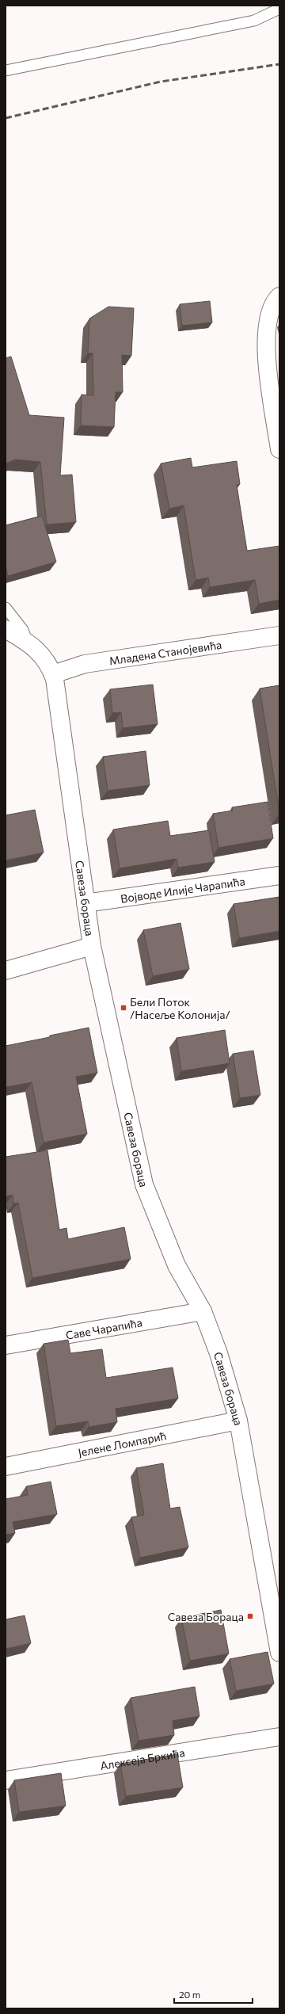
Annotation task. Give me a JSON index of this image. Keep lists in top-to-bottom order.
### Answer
{
  "streets": {
    "street": [
      "Младена Станојевића",
      "Војводе Илије Чарапића",
      "Савеза бораца",
      "Саве Чарапића",
      "Јелене Ломпарић",
      "Алексеја Бркића"
    ]
  },
  "crossings": [
    ["Младена Станојевића", "Савеза бораца"],
    ["Војводе Илије Чарапића", "Савеза бораца"],
    ["Савеза бораца", "Саве Чарапића"],
    ["Савеза бораца", "Јелене Ломпарић"]
  ],
  "places": {
    "transit": ["Бели Поток /Насеље Колонија/", "Савеза Бораца"]
  },
  "scale_bar": "20 m"
}
